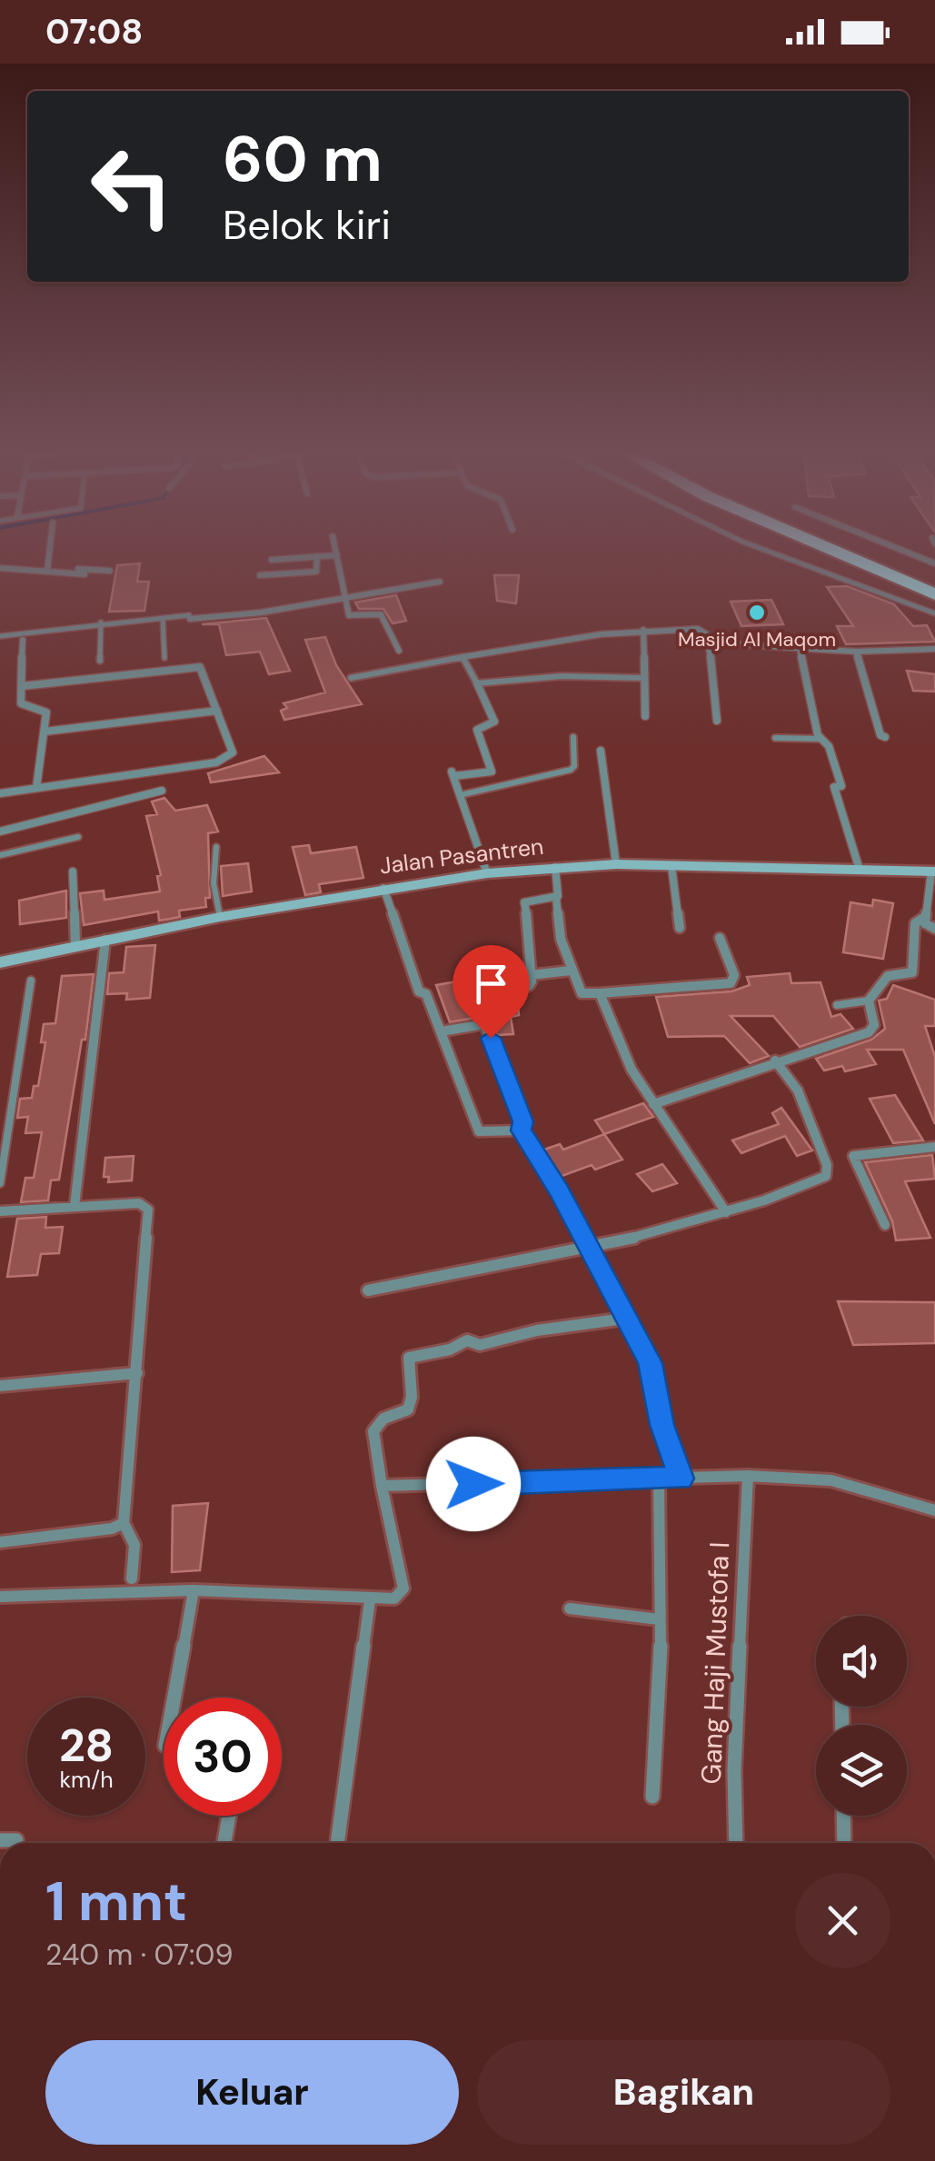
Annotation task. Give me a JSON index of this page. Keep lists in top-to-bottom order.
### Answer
{
  "streets": {
    "main road": ["Jalan Pasantren"],
    "street": ["Gang Haji Mustofa I"]
  },
  "places": ["Masjid Al Maqom"],
  "page": {
    "status": "07:08",
    "turn": ["60 m", "Belok kiri"],
    "speed": "28 km/h",
    "limit": "30",
    "heading": ["1 mnt", "240 m · 07:09"],
    "buttons": ["Keluar", "Bagikan"]
  }
}
